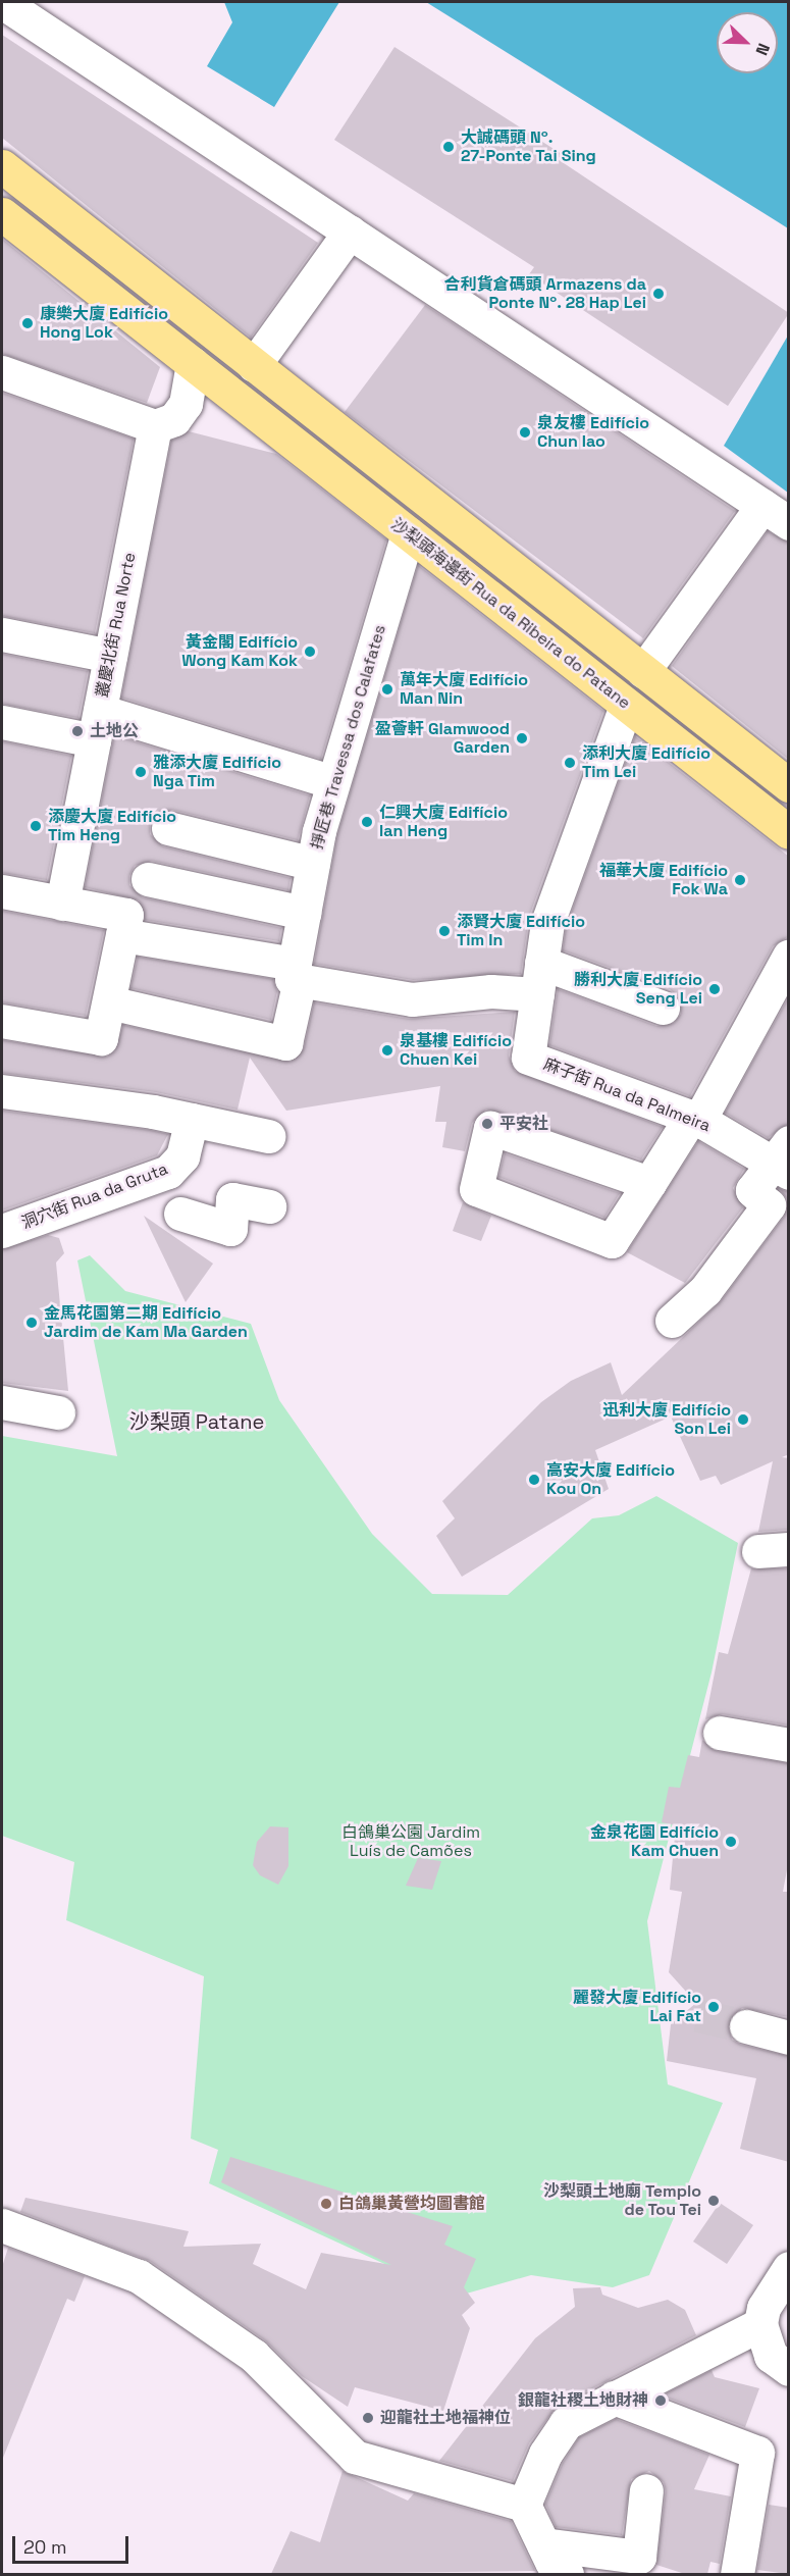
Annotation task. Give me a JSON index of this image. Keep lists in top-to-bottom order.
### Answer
{
  "streets": {
    "main road": ["沙梨頭海邊街 Rua da Ribeira do Patane"],
    "street": [
      "叢慶北街 Rua Norte",
      "掙匠巷 Travessa dos Calafates",
      "麻子街 Rua da Palmeira",
      "洞穴街 Rua da Gruta"
    ]
  },
  "crossings": [
    ["沙梨頭海邊街 Rua da Ribeira do Patane", "掙匠巷 Travessa dos Calafates"]
  ],
  "districts": ["沙梨頭 Patane"],
  "parks": ["白鴿巢公園 Jardim Luís de Camões"],
  "places": [
    "大誠碼頭 Nº. 27-Ponte Tai Sing",
    "合利貨倉碼頭 Armazens da Ponte Nº. 28 Hap Lei",
    "康樂大廈 Edifício Hong Lok",
    "泉友樓 Edifício Chun Iao",
    "黃金閣 Edifício Wong Kam Kok",
    "萬年大廈 Edifício Man Nin",
    "土地公",
    "盈薈軒 Glamwood Garden",
    "添利大廈 Edifício Tim Lei",
    "雅添大廈 Edifício Nga Tim",
    "仁興大廈 Edifício Ian Heng",
    "添慶大廈 Edifício Tim Heng",
    "福華大廈 Edifício Fok Wa",
    "添賢大廈 Edifício Tim In",
    "勝利大廈 Edifício Seng Lei",
    "泉基樓 Edifício Chuen Kei",
    "平安社",
    "金馬花園第二期 Edifício Jardim de Kam Ma Garden",
    "迅利大廈 Edifício Son Lei",
    "高安大廈 Edifício Kou On",
    "金泉花園 Edifício Kam Chuen",
    "麗發大廈 Edifício Lai Fat",
    "沙梨頭土地廟 Templo de Tou Tei",
    "白鴿巢黃營均圖書館",
    "銀龍社稷土地財神",
    "迎龍社土地福神位"
  ],
  "scale_bar": "20 m",
  "north": "bottom right"
}
